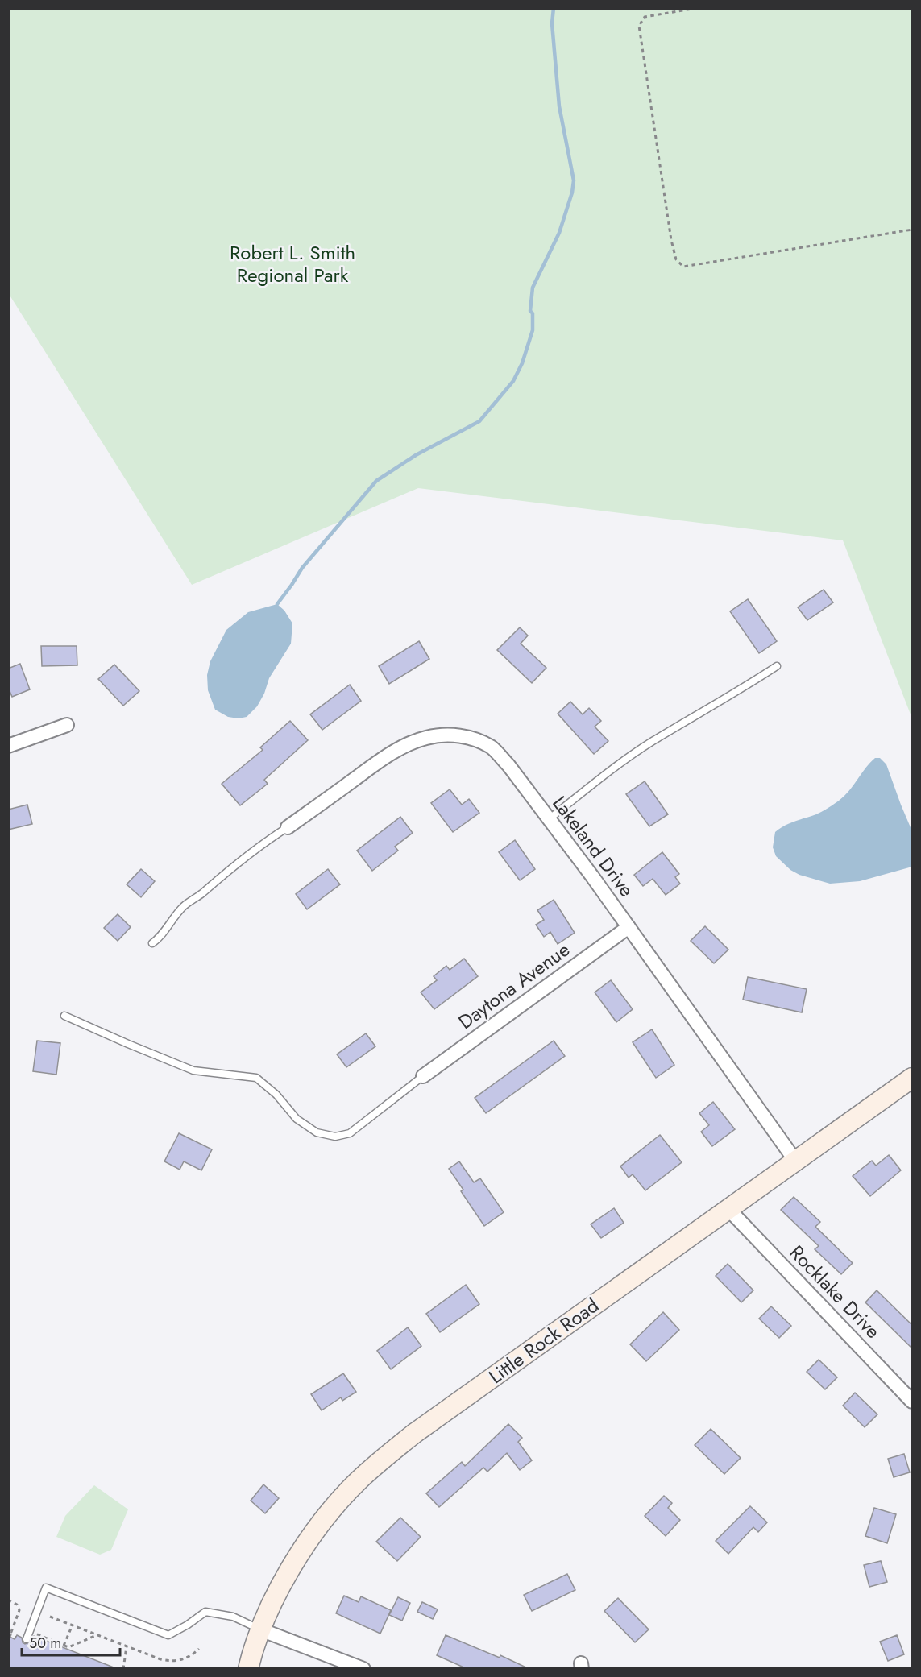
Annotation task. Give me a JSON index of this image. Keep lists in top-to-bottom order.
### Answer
{
  "streets": {
    "main road": ["Little Rock Road"],
    "street": ["Lakeland Drive", "Daytona Avenue", "Rocklake Drive"]
  },
  "crossings": [
    ["Lakeland Drive", "Daytona Avenue"],
    ["Lakeland Drive", "Little Rock Road"],
    ["Rocklake Drive", "Little Rock Road"]
  ],
  "parks": ["Robert L. Smith Regional Park"],
  "scale_bar": "50 m"
}
